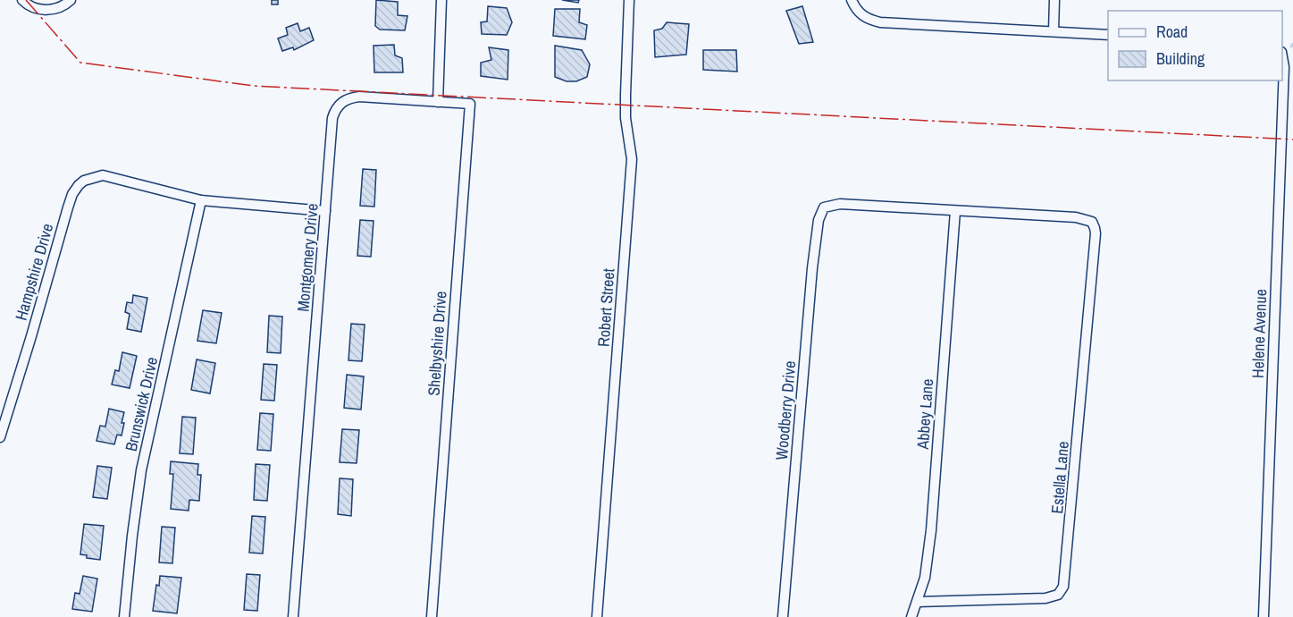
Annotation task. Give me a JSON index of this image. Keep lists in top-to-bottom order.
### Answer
{
  "streets": {
    "street": [
      "Montgomery Drive",
      "Hampshire Drive",
      "Robert Street",
      "Helene Avenue",
      "Shelbyshire Drive",
      "Brunswick Drive",
      "Woodberry Drive",
      "Abbey Lane",
      "Estella Lane"
    ]
  },
  "crossings": [
    ["Montgomery Drive", "Shelbyshire Drive"],
    ["Hampshire Drive", "Brunswick Drive"],
    ["Woodberry Drive", "Abbey Lane"],
    ["Woodberry Drive", "Estella Lane"],
    ["Abbey Lane", "Estella Lane"]
  ],
  "legend": ["Road", "Building"]
}
